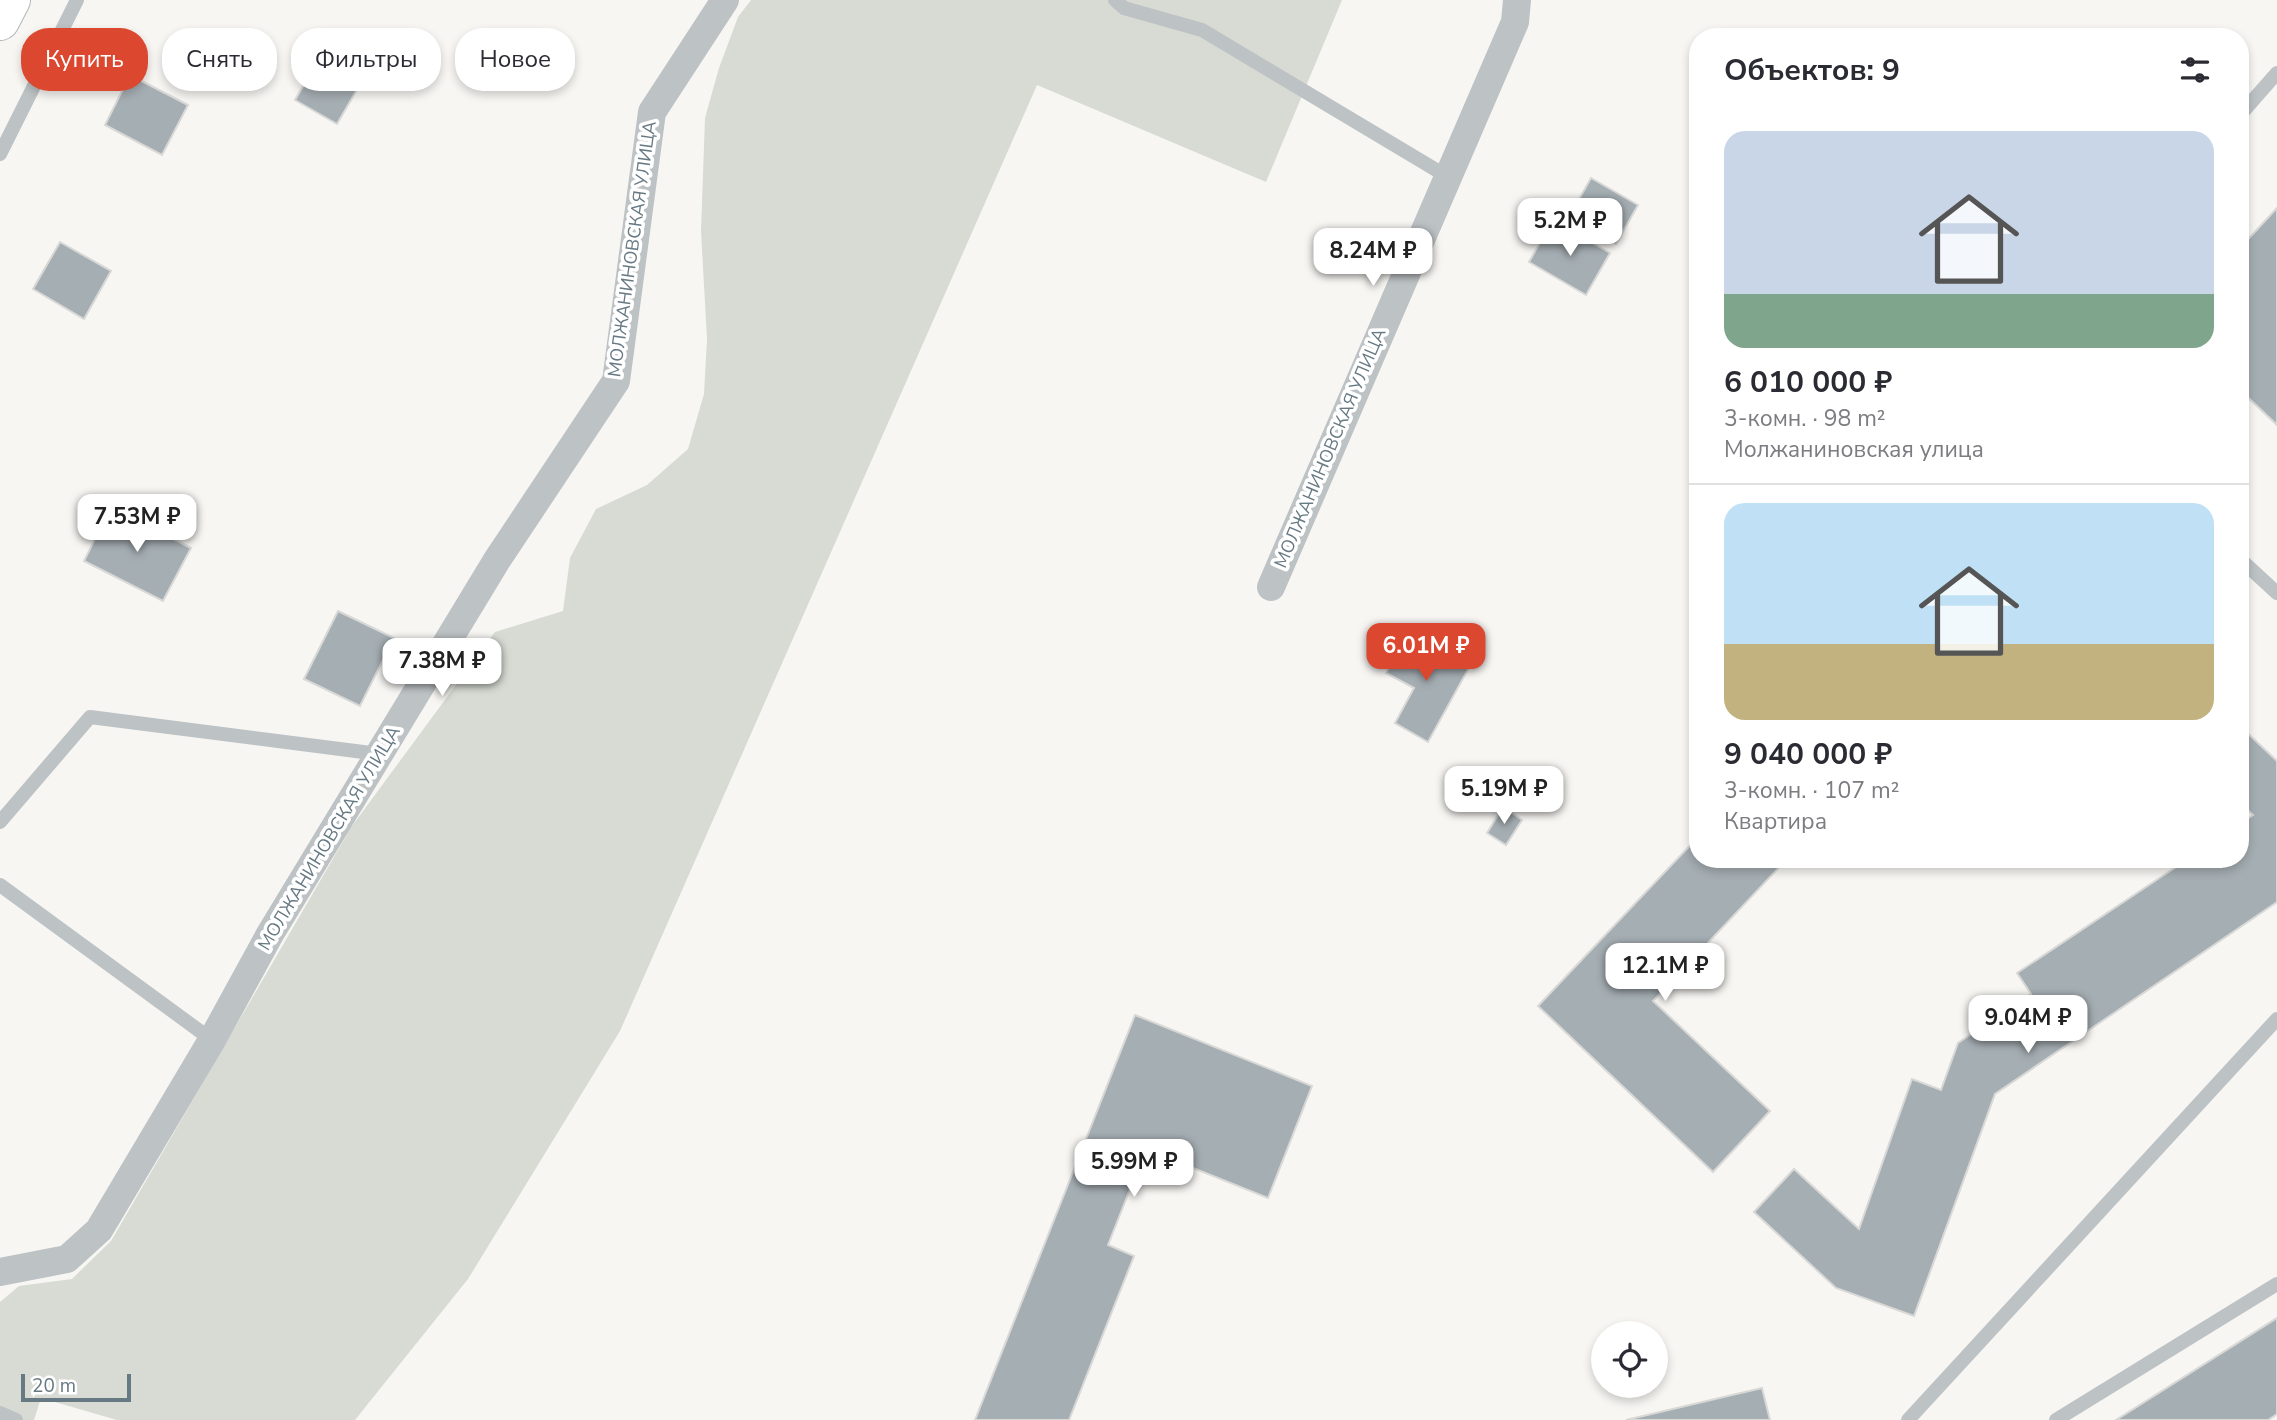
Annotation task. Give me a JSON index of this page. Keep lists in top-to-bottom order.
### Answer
{
  "streets": {
    "street": ["МОЛЖАНИНОВСКАЯ УЛИЦА"]
  },
  "scale_bar": "20 m",
  "page": {
    "chip": [
      "Купить",
      "Снять",
      "Фильтры",
      "Новое"
    ],
    "heading": "Объектов: 9",
    "list": [
      {
        "name": "6 010 000 ₽",
        "note": "3-комн. · 98 m² · Молжаниновская улица"
      },
      {
        "name": "9 040 000 ₽",
        "note": "3-комн. · 107 m² · Квартира"
      }
    ],
    "price": [
      "5.2M ₽",
      "8.24M ₽",
      "7.53M ₽",
      "6.01M ₽",
      "7.38M ₽",
      "5.19M ₽",
      "12.1M ₽",
      "9.04M ₽",
      "5.99M ₽"
    ],
    "scale": "20 m"
  }
}
